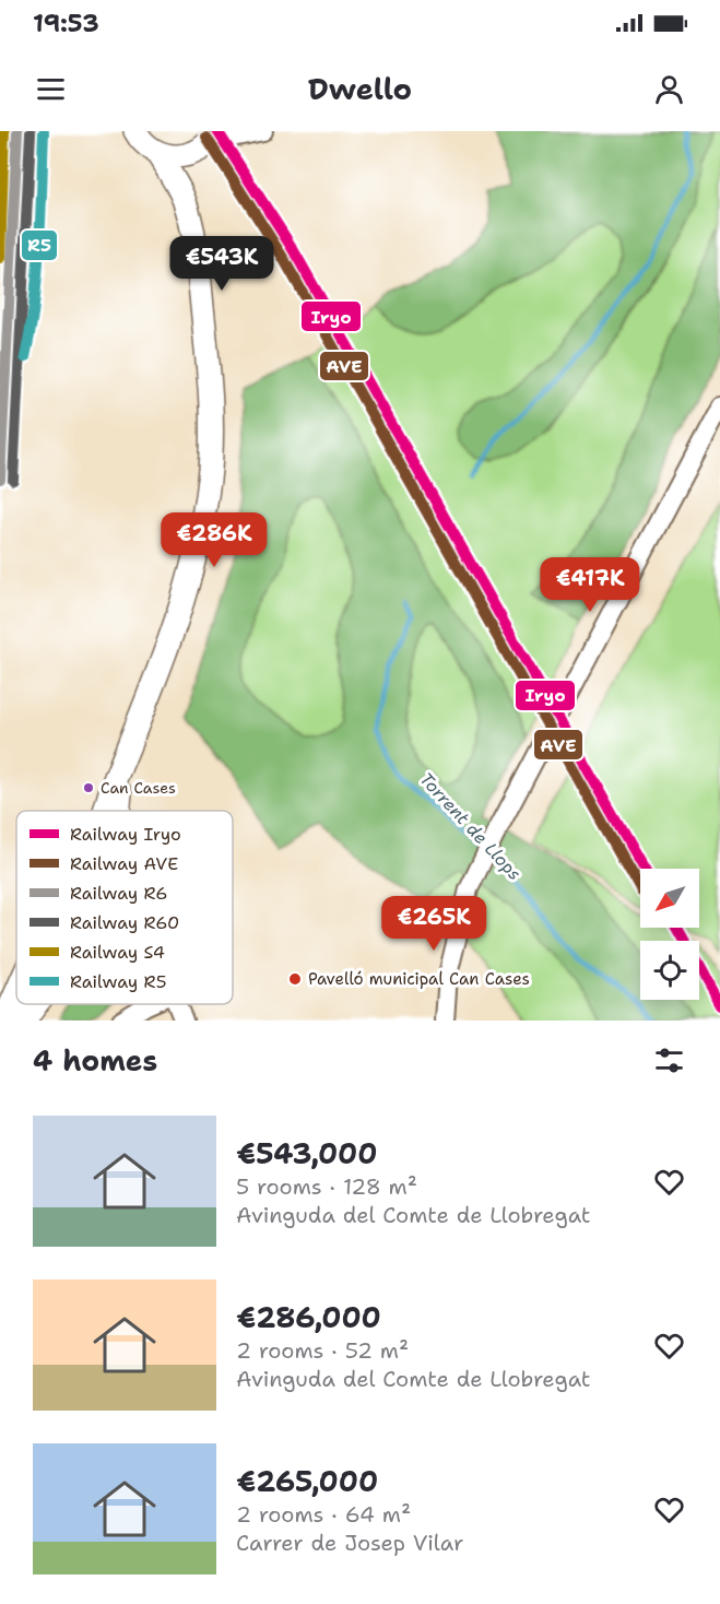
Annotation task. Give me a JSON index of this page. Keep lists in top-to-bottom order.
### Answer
{
  "water": ["Torrent de Llops"],
  "places": ["Can Cases", "Pavelló municipal Can Cases"],
  "lines": [
    "rail line Iryo",
    "rail line R6",
    "rail line S4",
    "rail line R60",
    "rail line R5",
    "rail line AVE"
  ],
  "legend": [
    "Railway Iryo",
    "Railway AVE",
    "Railway R6",
    "Railway R60",
    "Railway S4",
    "Railway R5"
  ],
  "north": "bottom left",
  "page": {
    "status": "19:53",
    "header": "Dwello",
    "price": [
      "€543K",
      "€286K",
      "€417K",
      "€265K"
    ],
    "heading": "4 homes",
    "list": [
      {
        "name": "€543,000",
        "note": "5 rooms · 128 m² · Avinguda del Comte de Llobregat"
      },
      {
        "name": "€286,000",
        "note": "2 rooms · 52 m² · Avinguda del Comte de Llobregat"
      },
      {
        "name": "€265,000",
        "note": "2 rooms · 64 m² · Carrer de Josep Vilar"
      }
    ]
  }
}
